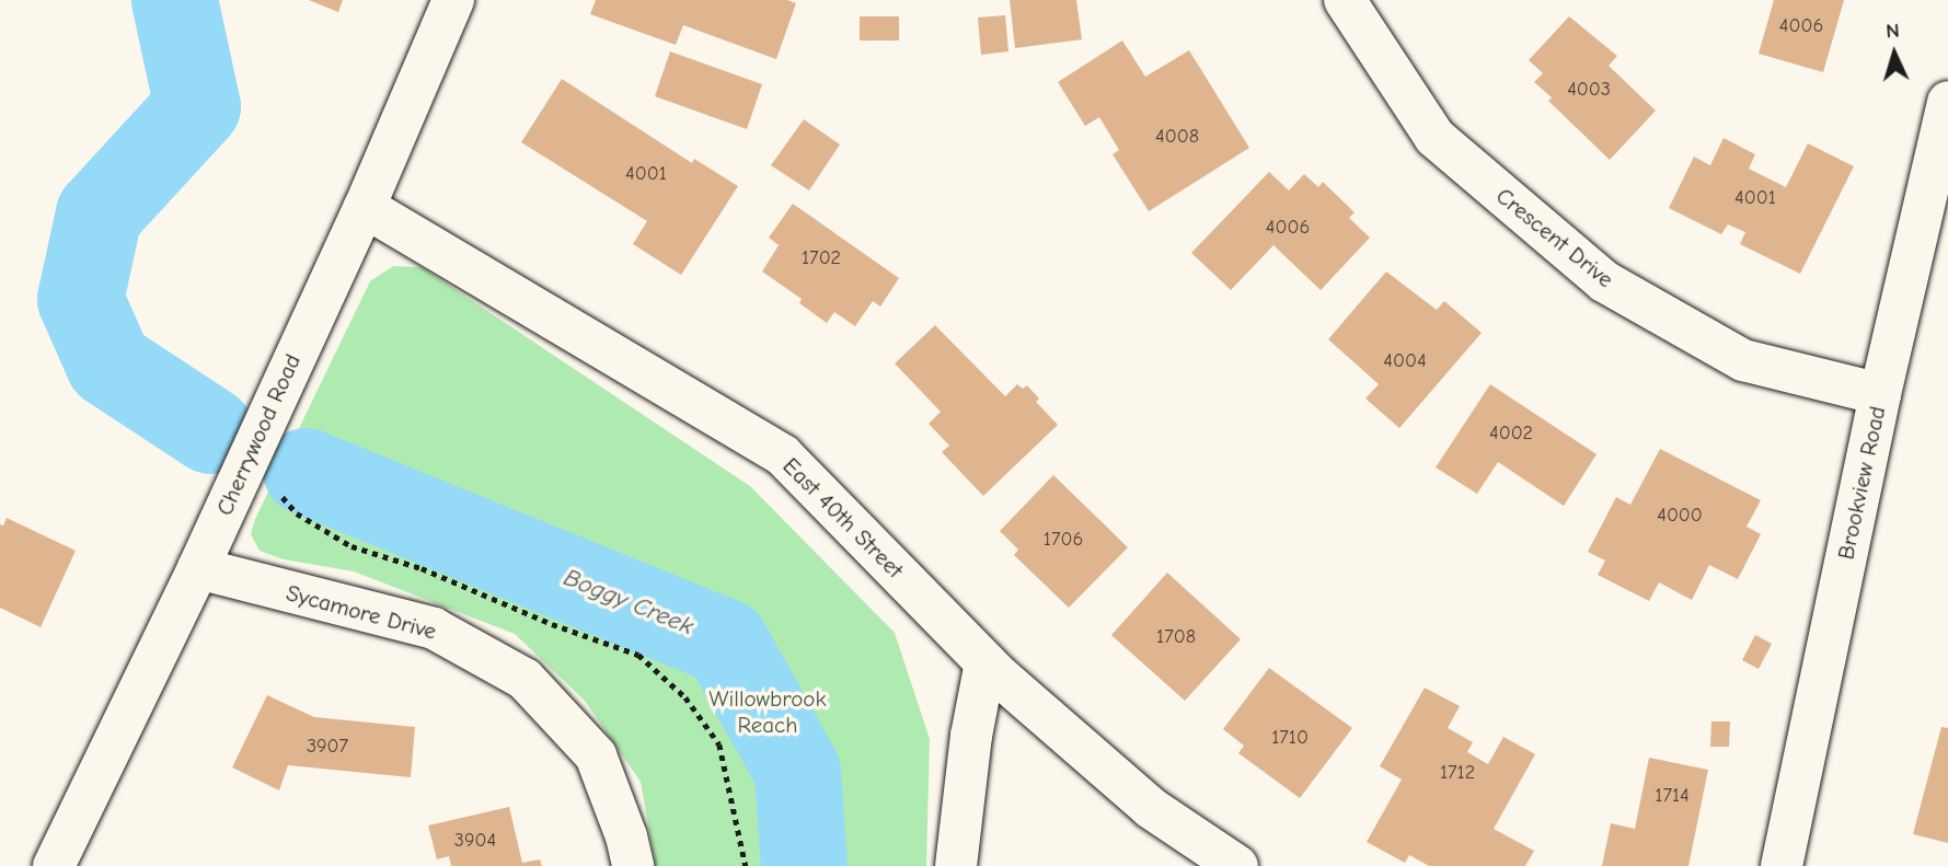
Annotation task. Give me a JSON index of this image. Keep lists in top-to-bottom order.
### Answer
{
  "streets": {
    "street": [
      "Crescent Drive",
      "Cherrywood Road",
      "Brookview Road",
      "East 40th Street",
      "Sycamore Drive"
    ]
  },
  "crossings": [
    ["Crescent Drive", "Brookview Road"],
    ["Cherrywood Road", "East 40th Street"],
    ["Cherrywood Road", "Sycamore Drive"]
  ],
  "water": ["Boggy Creek"],
  "parks": ["Willowbrook Reach"],
  "house_numbers": [
    "4006",
    "4003",
    "4008",
    "4001",
    "4001",
    "4006",
    "1702",
    "4004",
    "4002",
    "4000",
    "1706",
    "1708",
    "1710",
    "3907",
    "1712",
    "1714",
    "3904"
  ],
  "north": "top"
}
